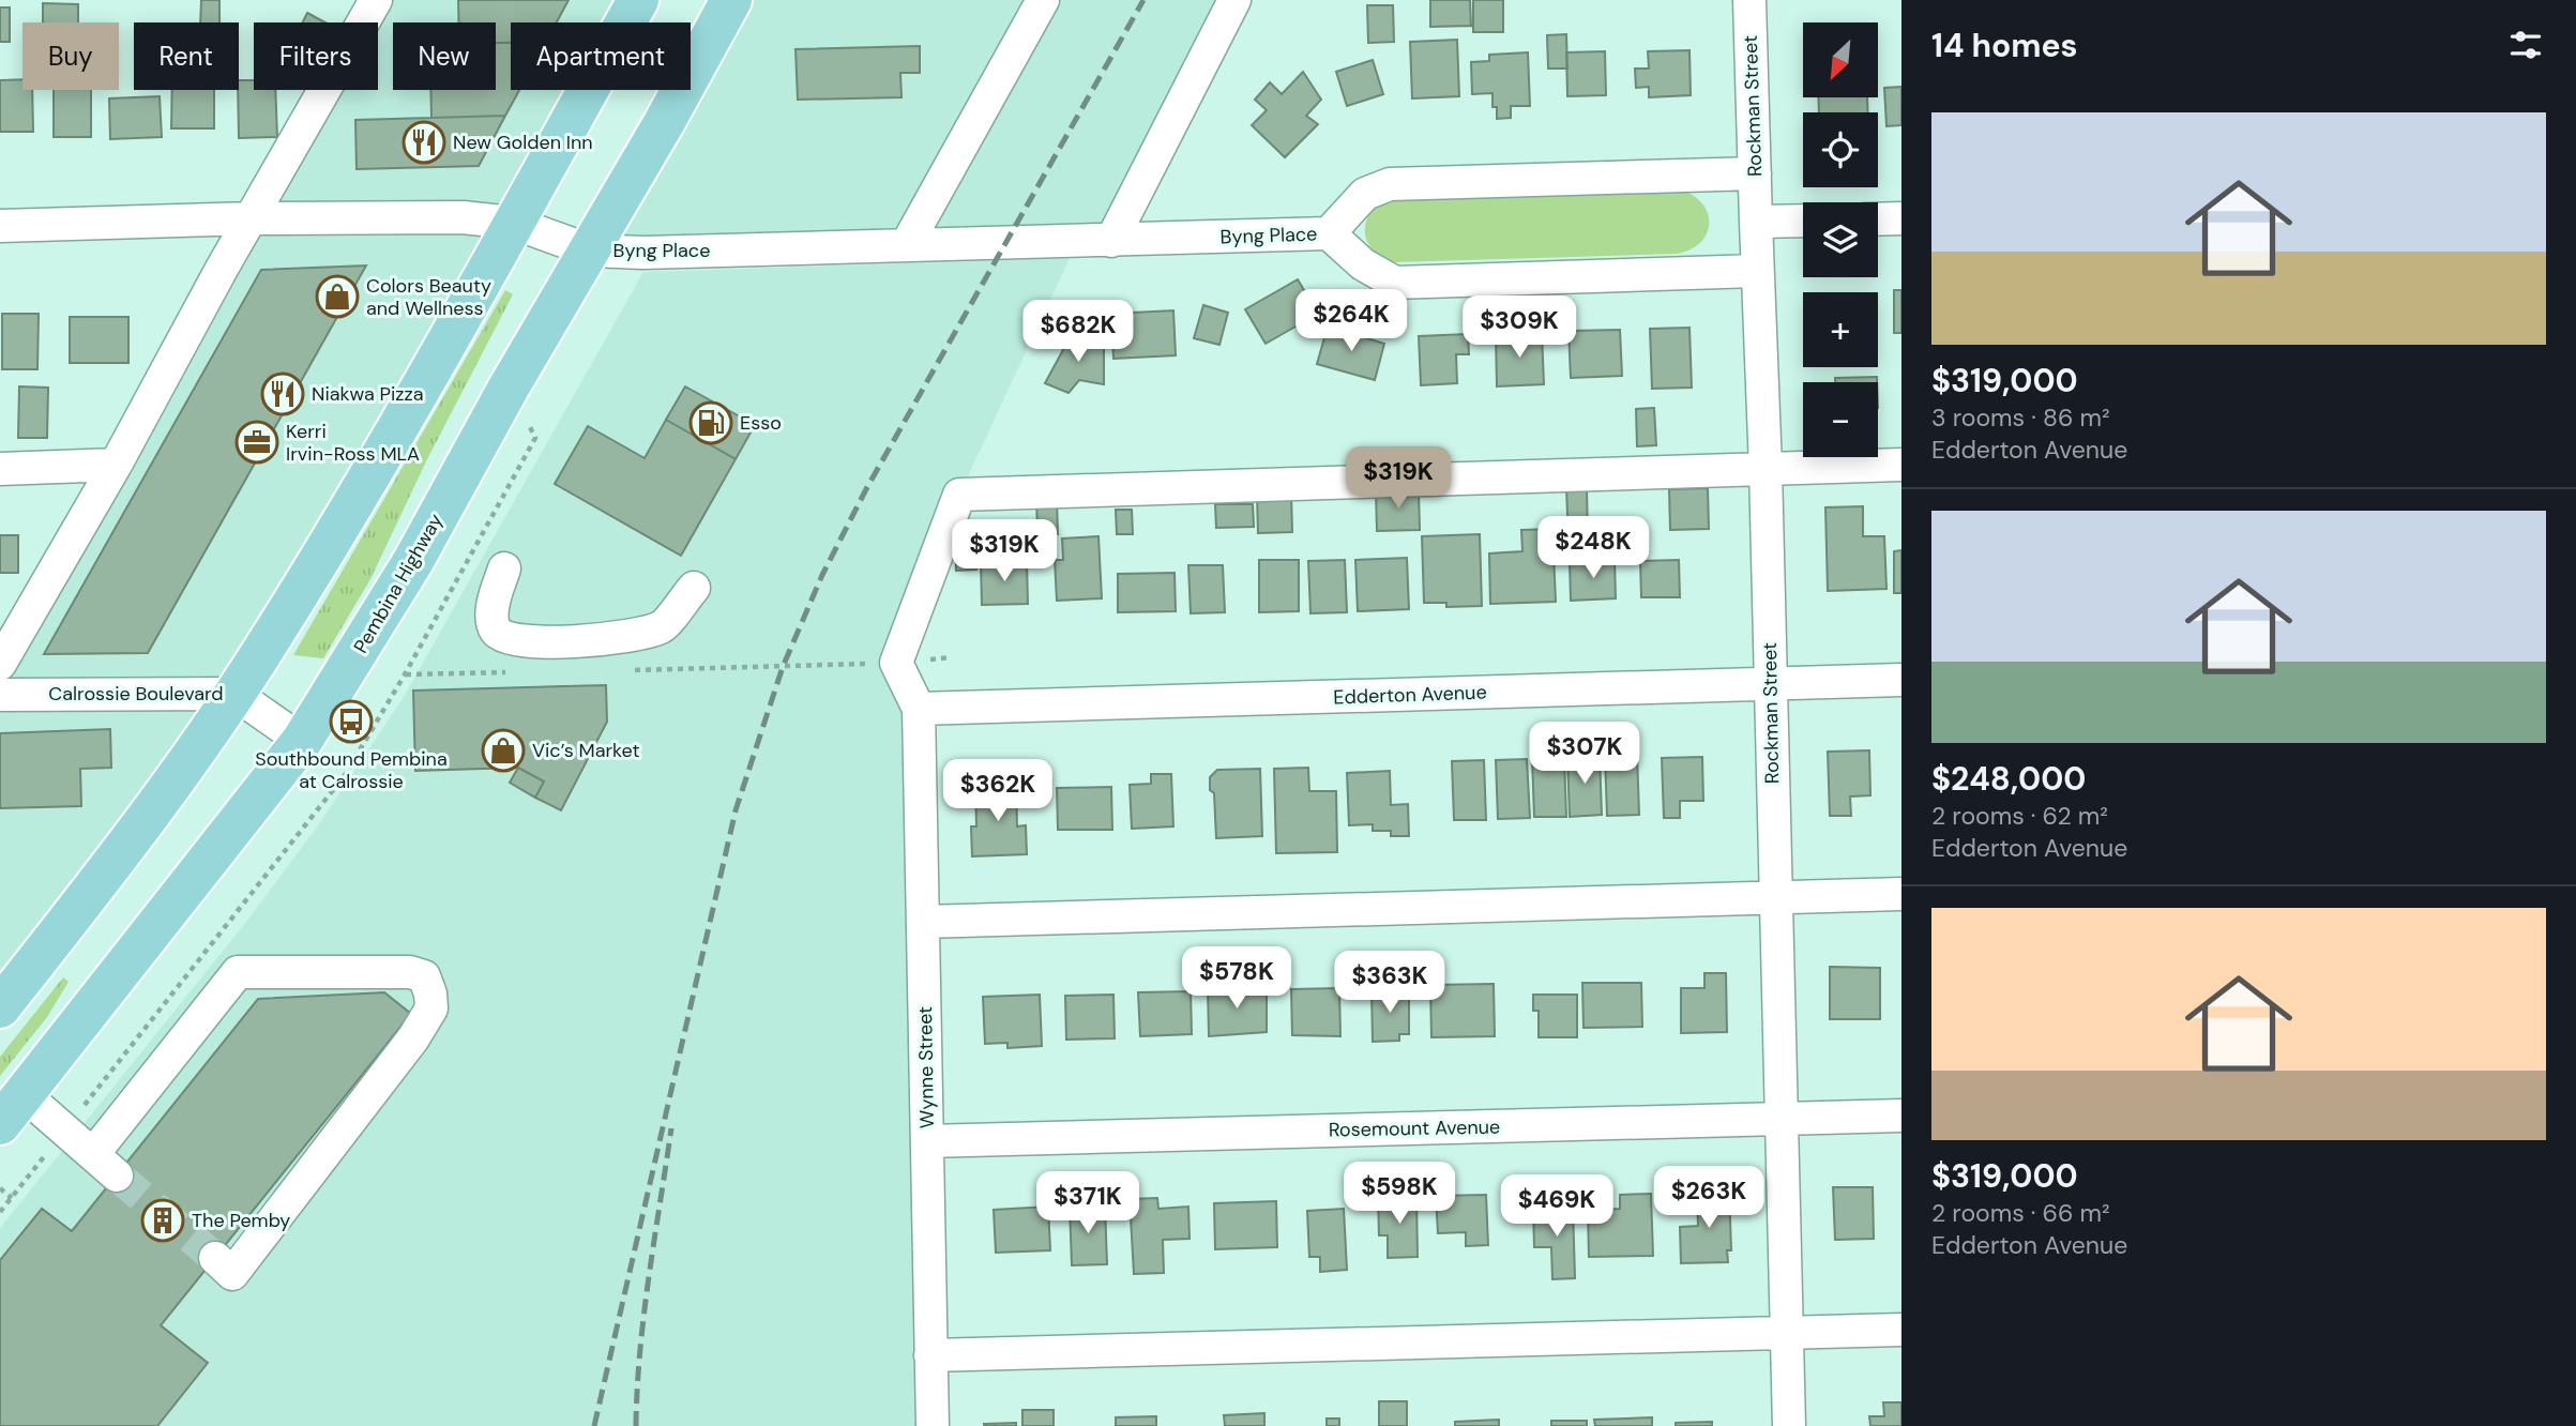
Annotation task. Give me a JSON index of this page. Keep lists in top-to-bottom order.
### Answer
{
  "streets": {
    "main road": ["Pembina Highway"],
    "street": [
      "Rockman Street",
      "Byng Place",
      "Calrossie Boulevard",
      "Edderton Avenue",
      "Wynne Street",
      "Rosemount Avenue"
    ]
  },
  "crossings": [
    ["Rockman Street", "Byng Place"],
    ["Rockman Street", "Edderton Avenue"],
    ["Rockman Street", "Rosemount Avenue"],
    ["Byng Place", "Pembina Highway"],
    ["Pembina Highway", "Calrossie Boulevard"],
    ["Edderton Avenue", "Wynne Street"],
    ["Wynne Street", "Rosemount Avenue"]
  ],
  "places": {
    "restaurant": ["New Golden Inn", "Niakwa Pizza"],
    "shop": ["Colors Beauty and Wellness", "Vic’s Market"],
    "fuel station": ["Esso"],
    "office": ["Kerri Irvin-Ross MLA"],
    "bus stop": ["Southbound Pembina at Calrossie"],
    "building": ["The Pemby"]
  },
  "north": "bottom left",
  "page": {
    "heading": "14 homes",
    "map_buttons": ["+", "−"],
    "chip": [
      "Buy",
      "Rent",
      "Filters",
      "New",
      "Apartment"
    ],
    "list": [
      {
        "name": "$319,000",
        "note": "3 rooms · 86 m² · Edderton Avenue"
      },
      {
        "name": "$248,000",
        "note": "2 rooms · 62 m² · Edderton Avenue"
      },
      {
        "name": "$319,000",
        "note": "2 rooms · 66 m² · Edderton Avenue"
      }
    ],
    "price": [
      "$264K",
      "$309K",
      "$682K",
      "$319K",
      "$248K",
      "$319K",
      "$307K",
      "$362K",
      "$578K",
      "$363K",
      "$598K",
      "$263K",
      "$371K",
      "$469K"
    ]
  }
}
